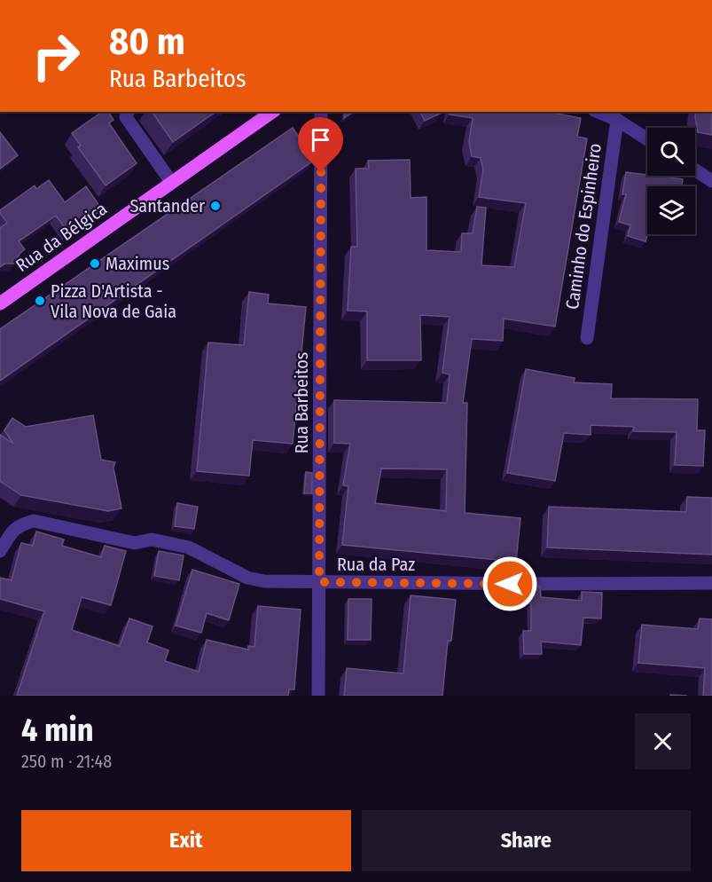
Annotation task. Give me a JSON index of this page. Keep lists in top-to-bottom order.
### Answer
{
  "streets": {
    "main road": ["Rua da Bélgica"],
    "street": ["Caminho do Espinheiro", "Rua Barbeitos", "Rua da Paz"]
  },
  "crossings": [
    ["Rua Barbeitos", "Rua da Paz"]
  ],
  "places": ["Santander", "Maximus", "Pizza D'Artista - Vila Nova de Gaia"],
  "page": {
    "turn": ["80 m", "Rua Barbeitos"],
    "heading": ["4 min", "250 m · 21:48"],
    "buttons": ["Exit", "Share"]
  }
}
